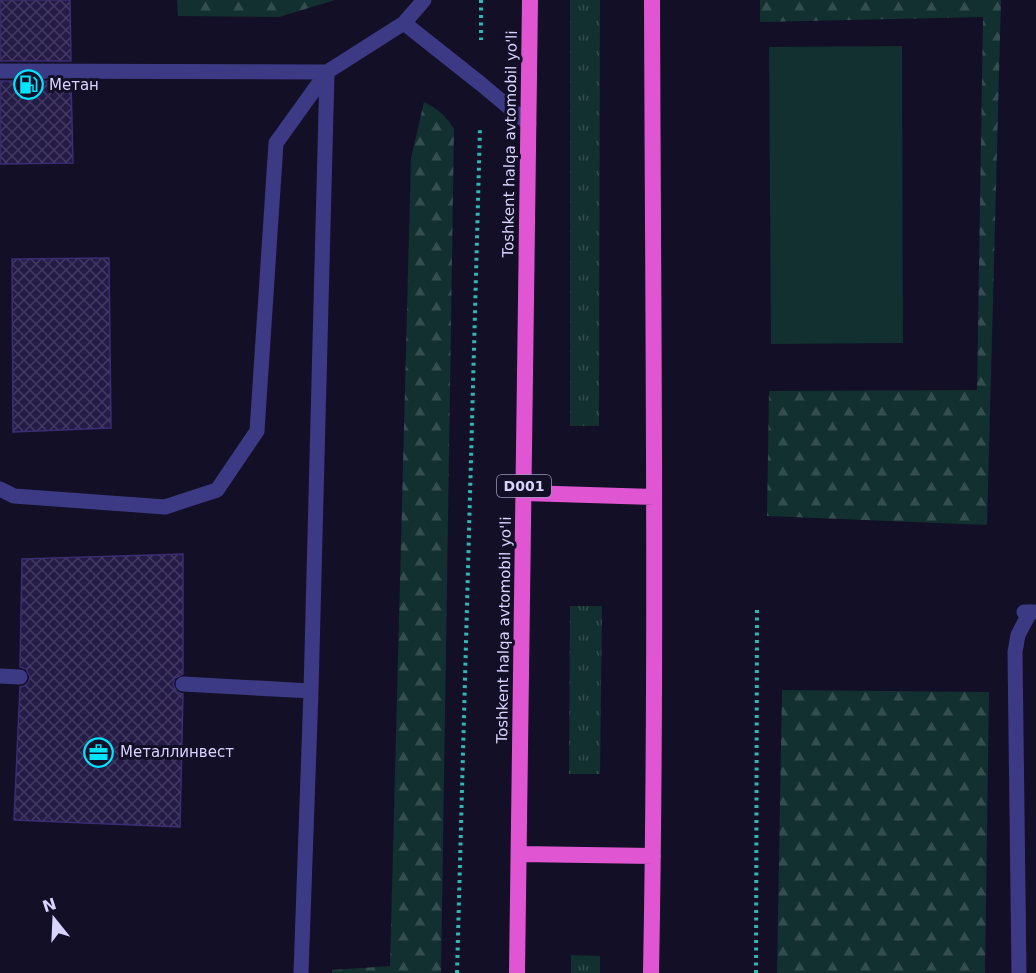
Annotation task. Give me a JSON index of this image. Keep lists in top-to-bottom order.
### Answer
{
  "streets": {
    "highway": ["Toshkent halqa avtomobil yo'li", "D001"]
  },
  "places": {
    "fuel station": ["Метан"],
    "office": ["Металлинвест"]
  },
  "north": "top"
}
